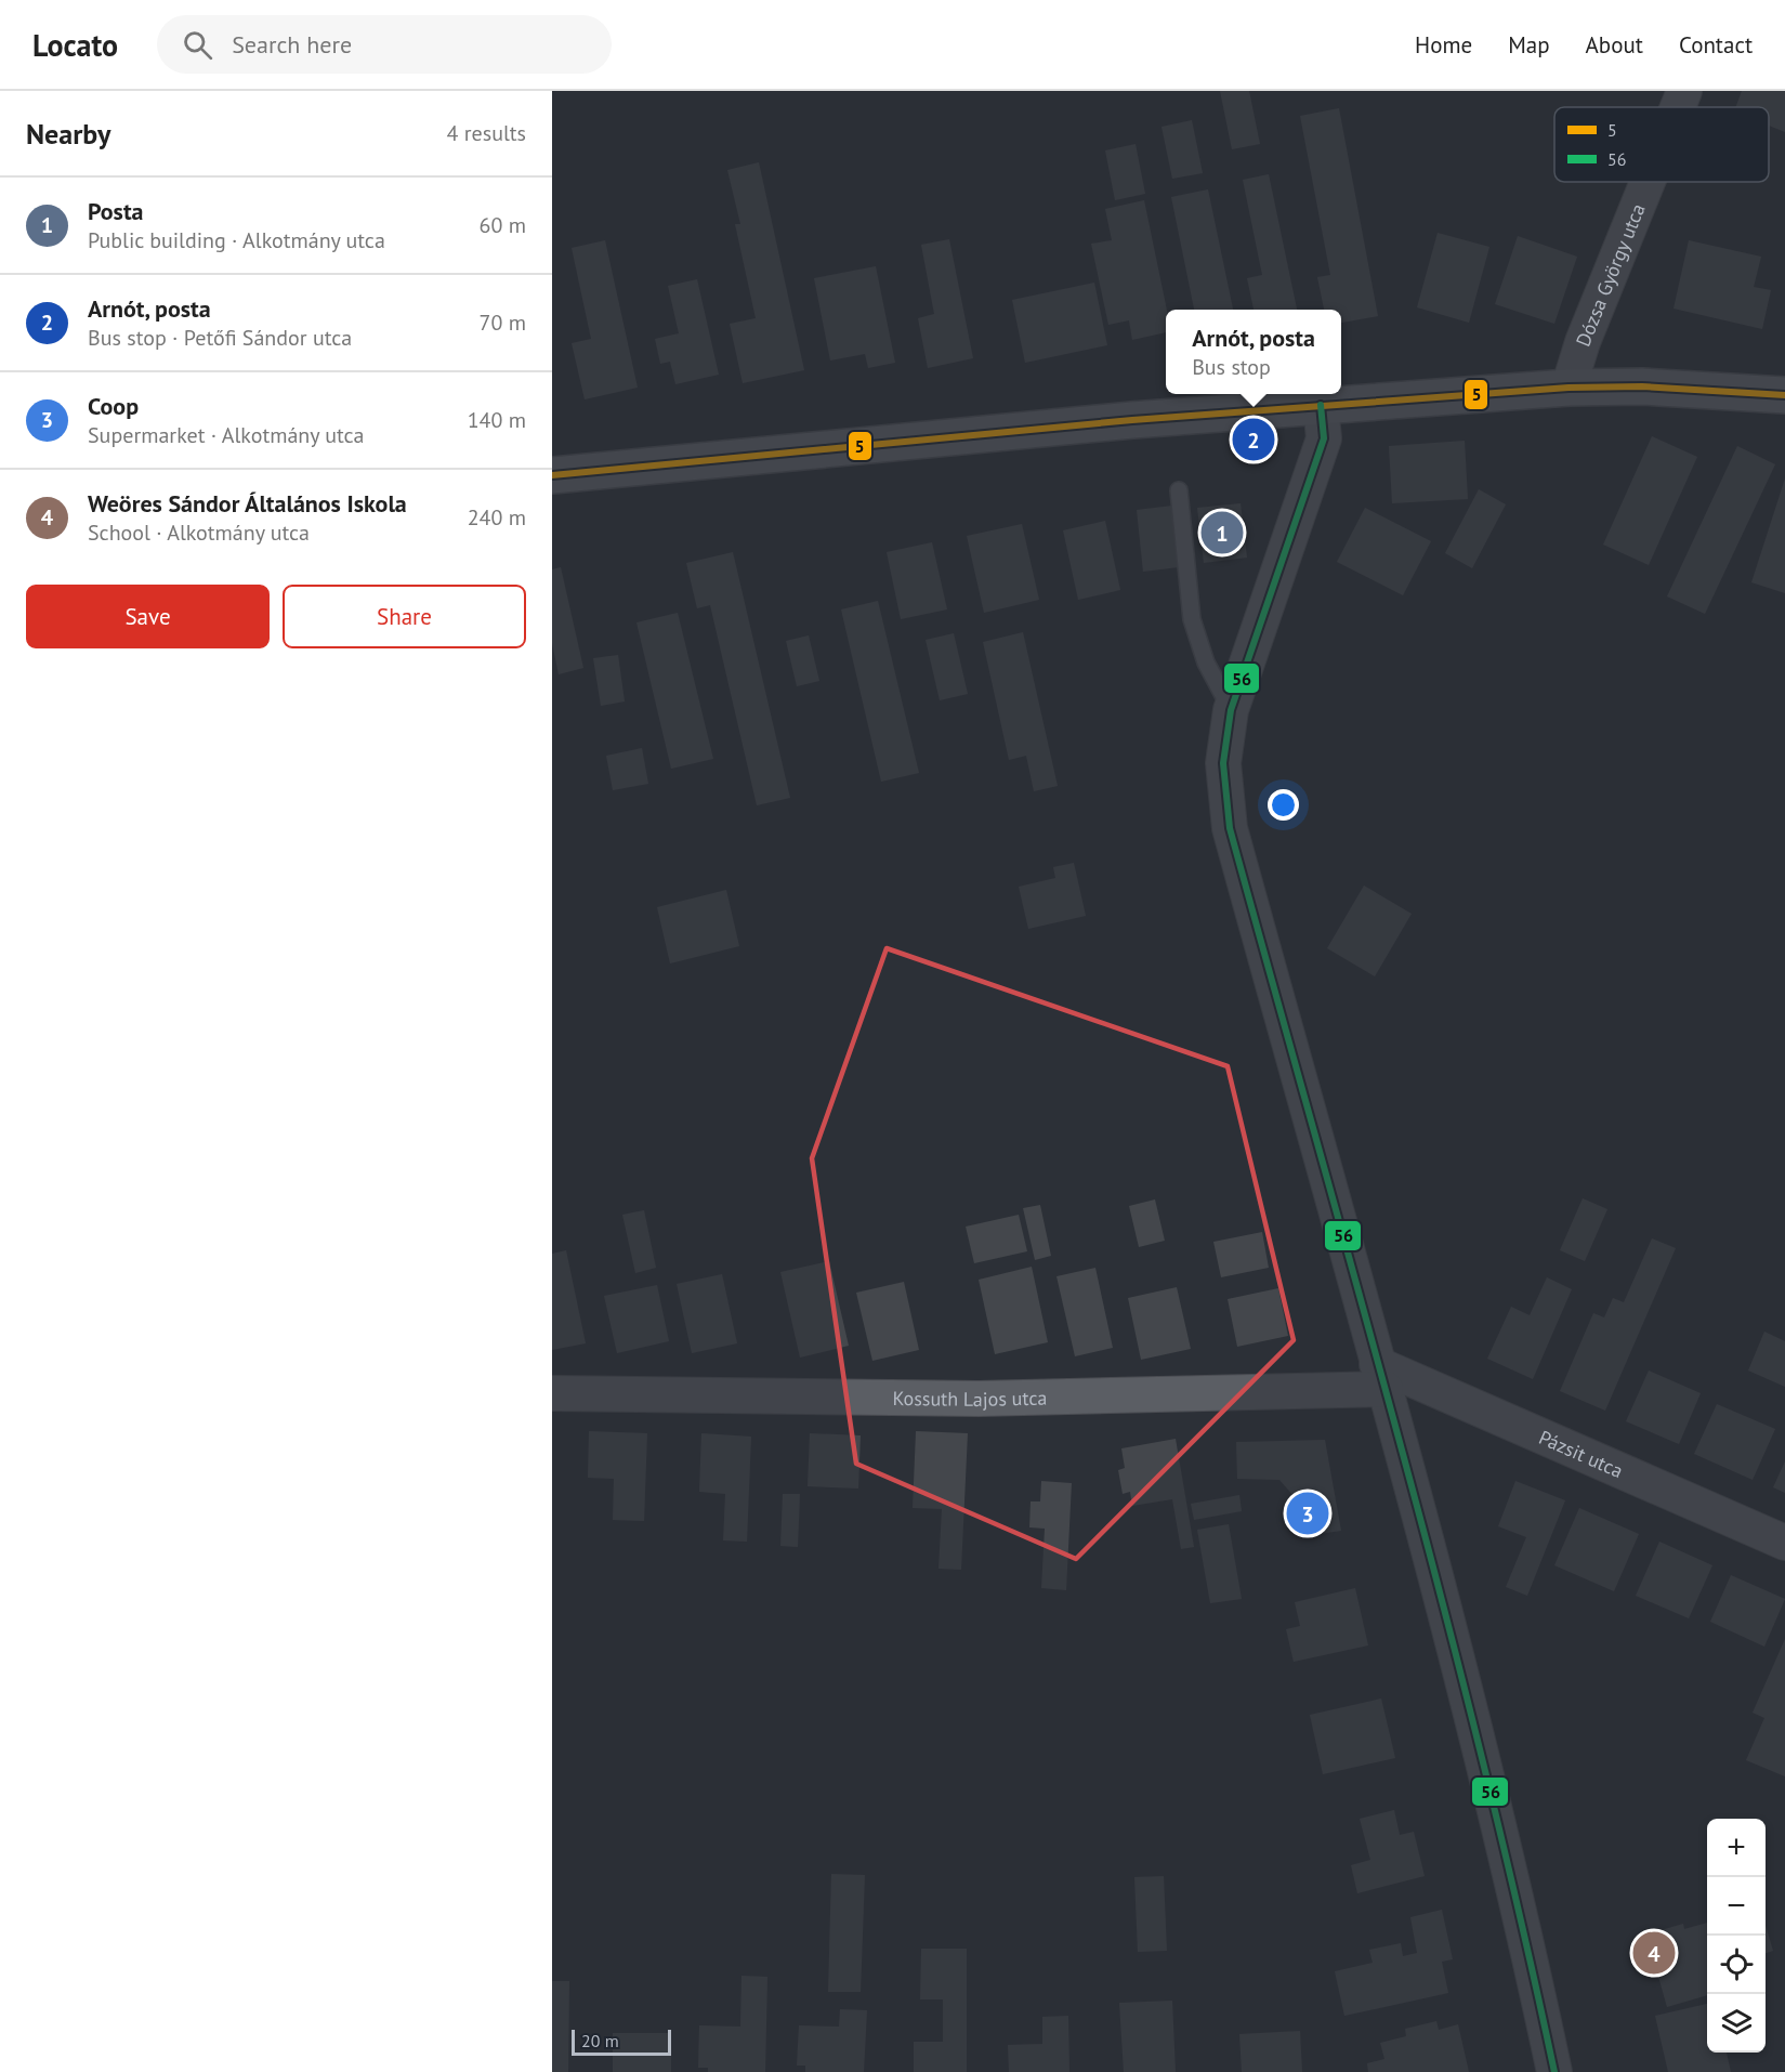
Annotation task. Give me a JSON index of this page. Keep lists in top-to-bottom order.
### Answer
{
  "streets": {
    "street": ["Dózsa György utca", "Kossuth Lajos utca", "Pázsit utca"]
  },
  "crossings": [
    ["Kossuth Lajos utca", "Pázsit utca"]
  ],
  "lines": ["transit line 5", "transit line 56"],
  "legend": ["5", "56"],
  "scale_bar": "20 m",
  "page": {
    "header": "Locato",
    "search": "Search here",
    "nav": [
      "Home",
      "Map",
      "About",
      "Contact"
    ],
    "heading": ["Nearby", "4 results"],
    "list": [
      {
        "mark": "1",
        "name": "Posta",
        "note": "Public building · Alkotmány utca",
        "value": "60 m"
      },
      {
        "mark": "2",
        "name": "Arnót, posta",
        "note": "Bus stop · Petőfi Sándor utca",
        "value": "70 m"
      },
      {
        "mark": "3",
        "name": "Coop",
        "note": "Supermarket · Alkotmány utca",
        "value": "140 m"
      },
      {
        "mark": "4",
        "name": "Weöres Sándor Általános Iskola",
        "note": "School · Alkotmány utca",
        "value": "240 m"
      }
    ],
    "popup": ["Arnót, posta", "Bus stop"],
    "pins": [
      "2",
      "1",
      "3",
      "4"
    ],
    "buttons": ["Save", "Share"],
    "map_buttons": ["+", "−"],
    "scale": "20 m"
  }
}
